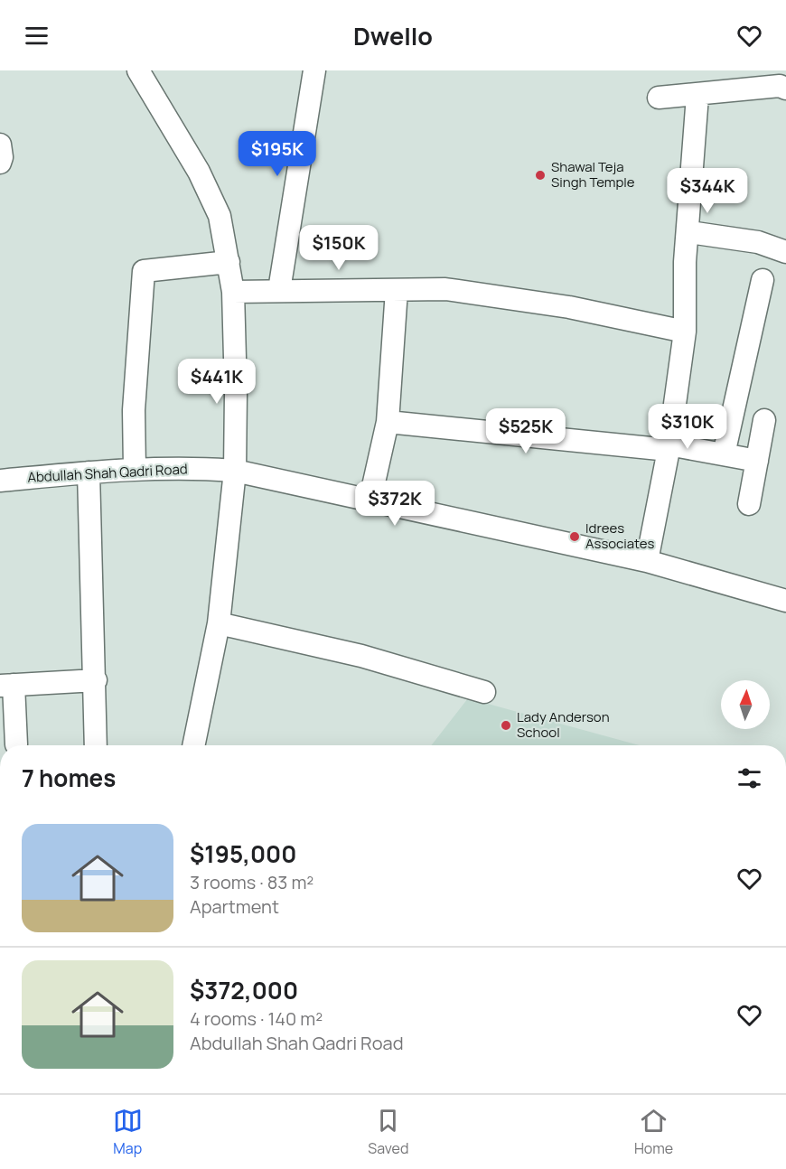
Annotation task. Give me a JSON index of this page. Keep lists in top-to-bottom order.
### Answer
{
  "streets": {
    "street": ["Abdullah Shah Qadri Road"]
  },
  "places": ["Shawal Teja Singh Temple", "Idrees Associates", "Lady Anderson School"],
  "north": "top",
  "page": {
    "header": "Dwello",
    "price": [
      "$195K",
      "$344K",
      "$150K",
      "$441K",
      "$310K",
      "$525K",
      "$372K"
    ],
    "heading": "7 homes",
    "list": [
      {
        "name": "$195,000",
        "note": "3 rooms · 83 m² · Apartment"
      },
      {
        "name": "$372,000",
        "note": "4 rooms · 140 m² · Abdullah Shah Qadri Road"
      }
    ],
    "tabs": ["Map", "Saved", "Home"]
  }
}
